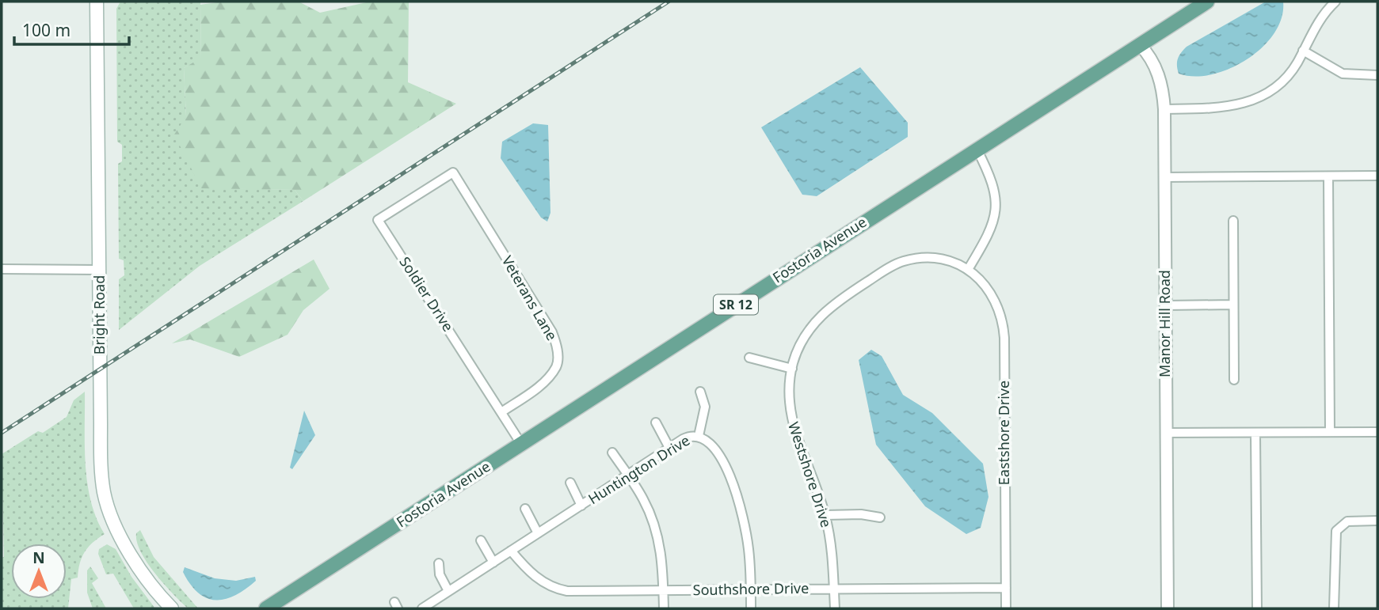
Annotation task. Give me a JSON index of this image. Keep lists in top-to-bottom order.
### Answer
{
  "streets": {
    "main road": ["Fostoria Avenue", "SR 12", "Bright Road"],
    "street": [
      "Soldier Drive",
      "Veterans Lane",
      "Manor Hill Road",
      "Eastshore Drive",
      "Huntington Drive",
      "Westshore Drive",
      "Southshore Drive"
    ]
  },
  "crossings": [
    ["Fostoria Avenue", "Soldier Drive"],
    ["Fostoria Avenue", "Manor Hill Road"],
    ["Soldier Drive", "Veterans Lane"],
    ["Eastshore Drive", "Westshore Drive"],
    ["Eastshore Drive", "Southshore Drive"],
    ["Huntington Drive", "Southshore Drive"],
    ["Westshore Drive", "Southshore Drive"]
  ],
  "scale_bar": "100 m",
  "north": "top"
}
